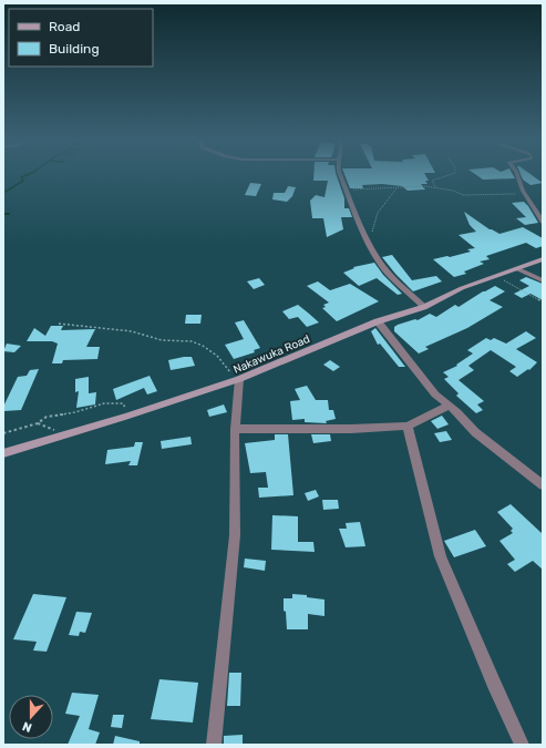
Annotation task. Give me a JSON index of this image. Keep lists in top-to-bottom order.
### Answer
{
  "streets": {
    "main road": ["Nakawuka Road"]
  },
  "legend": ["Road", "Building"],
  "north": "bottom"
}
